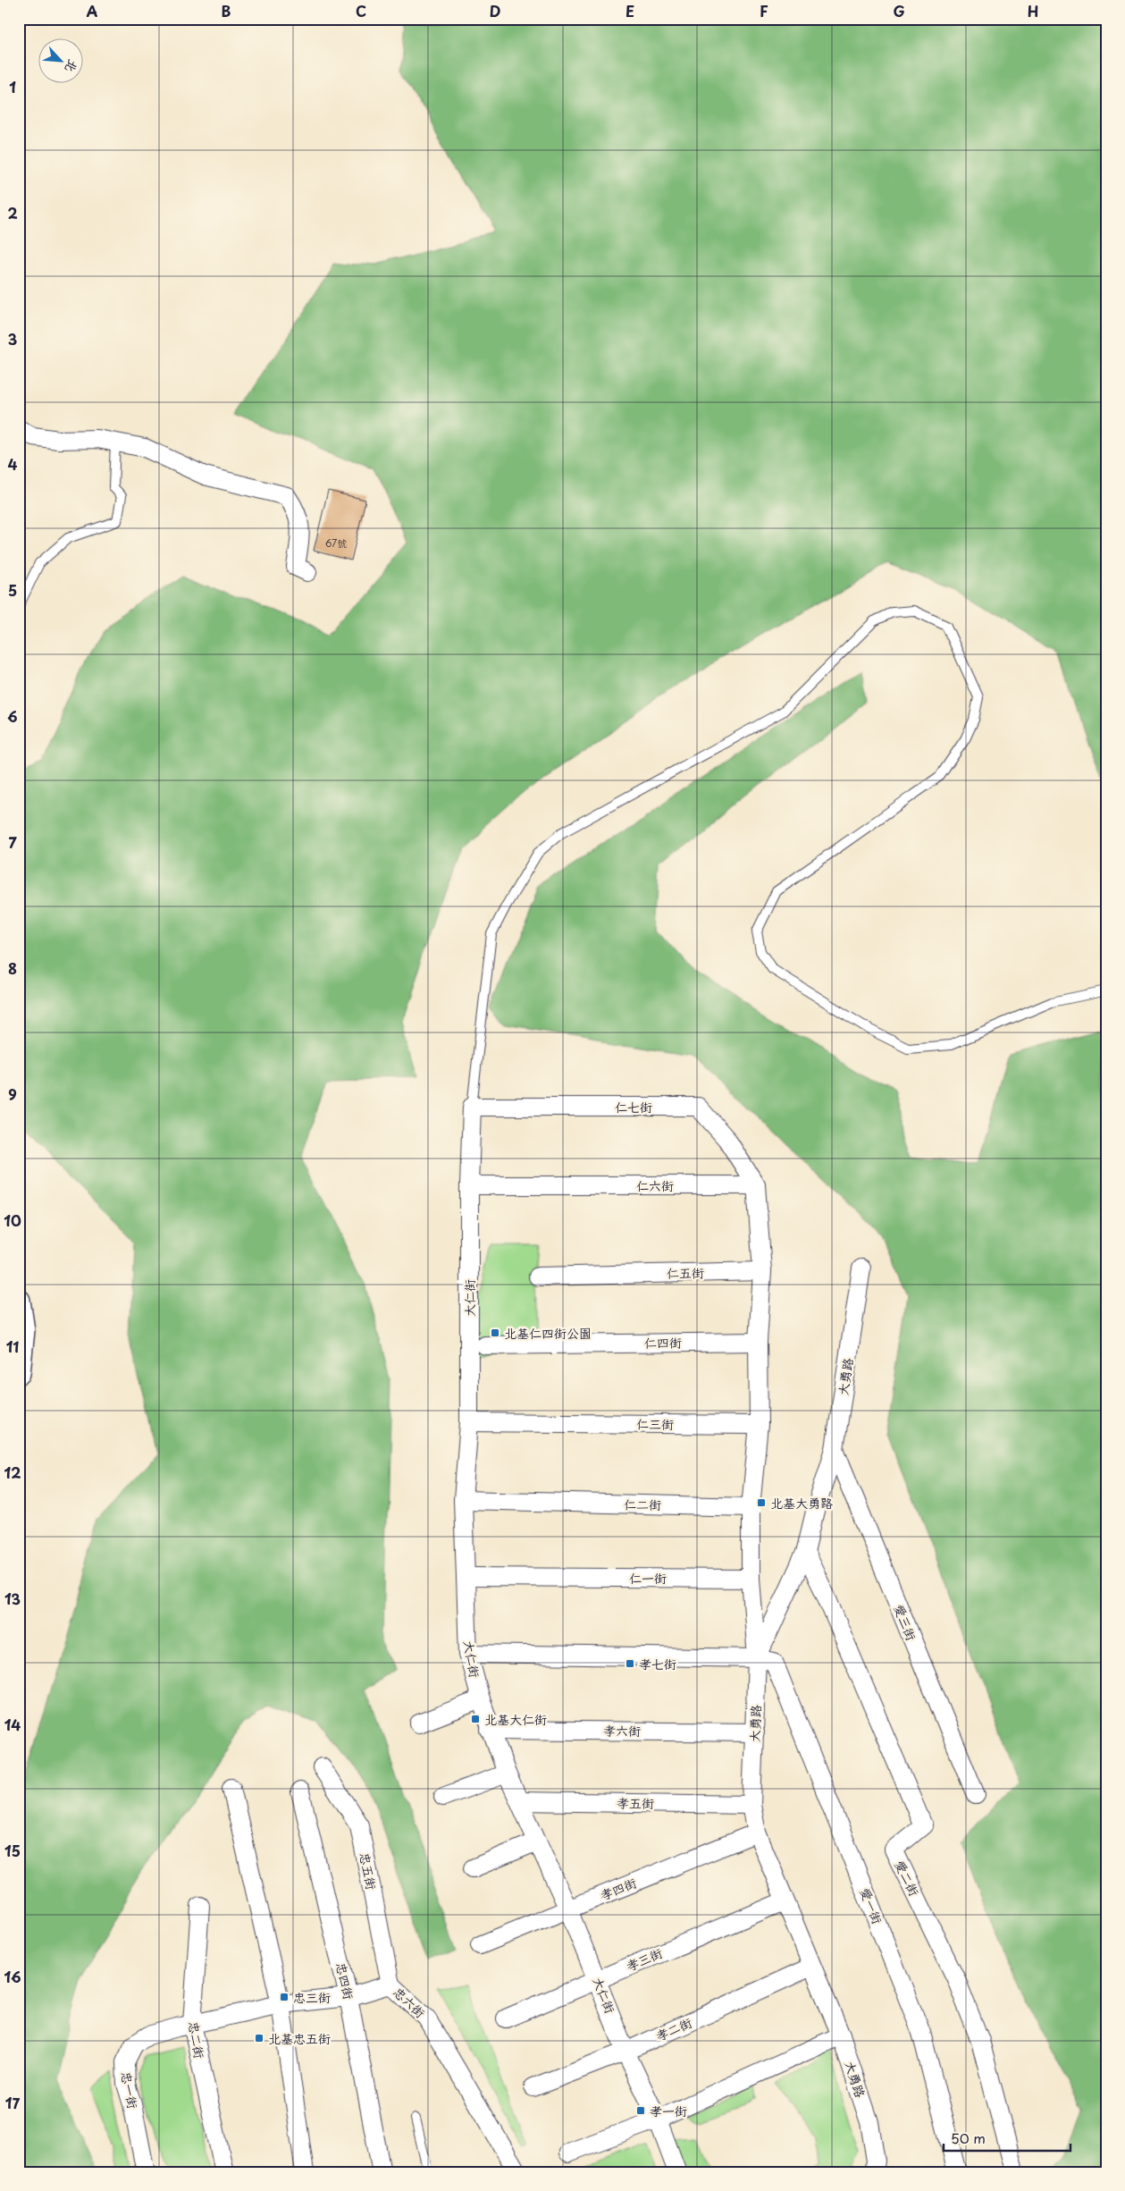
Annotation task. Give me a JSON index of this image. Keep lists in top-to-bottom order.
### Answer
{
  "streets": {
    "street": [
      "仁七街",
      "仁六街",
      "仁五街",
      "大仁街",
      "仁四街",
      "大勇路",
      "仁三街",
      "仁二街",
      "仁一街",
      "愛三街",
      "孝六街",
      "孝五街",
      "忠五街",
      "愛二街",
      "孝四街",
      "愛一街",
      "孝三街",
      "忠四街",
      "忠六街",
      "孝二街",
      "忠二街",
      "忠一街"
    ]
  },
  "crossings": [
    ["仁七街", "仁六街"],
    ["仁七街", "大仁街"],
    ["仁六街", "大仁街"],
    ["大仁街", "仁三街"],
    ["大仁街", "仁二街"],
    ["大仁街", "仁一街"],
    ["大仁街", "孝六街"],
    ["大仁街", "孝五街"],
    ["大仁街", "孝四街"],
    ["大仁街", "孝三街"],
    ["大仁街", "孝二街"],
    ["大勇路", "愛三街"],
    ["大勇路", "孝六街"],
    ["大勇路", "孝五街"],
    ["大勇路", "愛二街"],
    ["大勇路", "孝四街"],
    ["大勇路", "愛一街"],
    ["大勇路", "孝三街"],
    ["大勇路", "孝二街"],
    ["忠五街", "忠六街"],
    ["忠四街", "忠六街"],
    ["忠六街", "忠二街"],
    ["忠六街", "忠一街"],
    ["忠二街", "忠一街"]
  ],
  "places": {
    "transit": [
      "北基仁四街公園",
      "北基大勇路",
      "孝七街",
      "北基大仁街",
      "忠三街",
      "北基忠五街",
      "孝一街"
    ]
  },
  "house_numbers": ["67號"],
  "scale_bar": "50 m",
  "north": "bottom right",
  "grid": {
    "columns": [
      "A",
      "B",
      "C",
      "D",
      "E",
      "F",
      "G",
      "H"
    ],
    "rows": [
      "1",
      "2",
      "3",
      "4",
      "5",
      "6",
      "7",
      "8",
      "9",
      "10",
      "11",
      "12",
      "13",
      "14",
      "15",
      "16",
      "17"
    ]
  }
}
